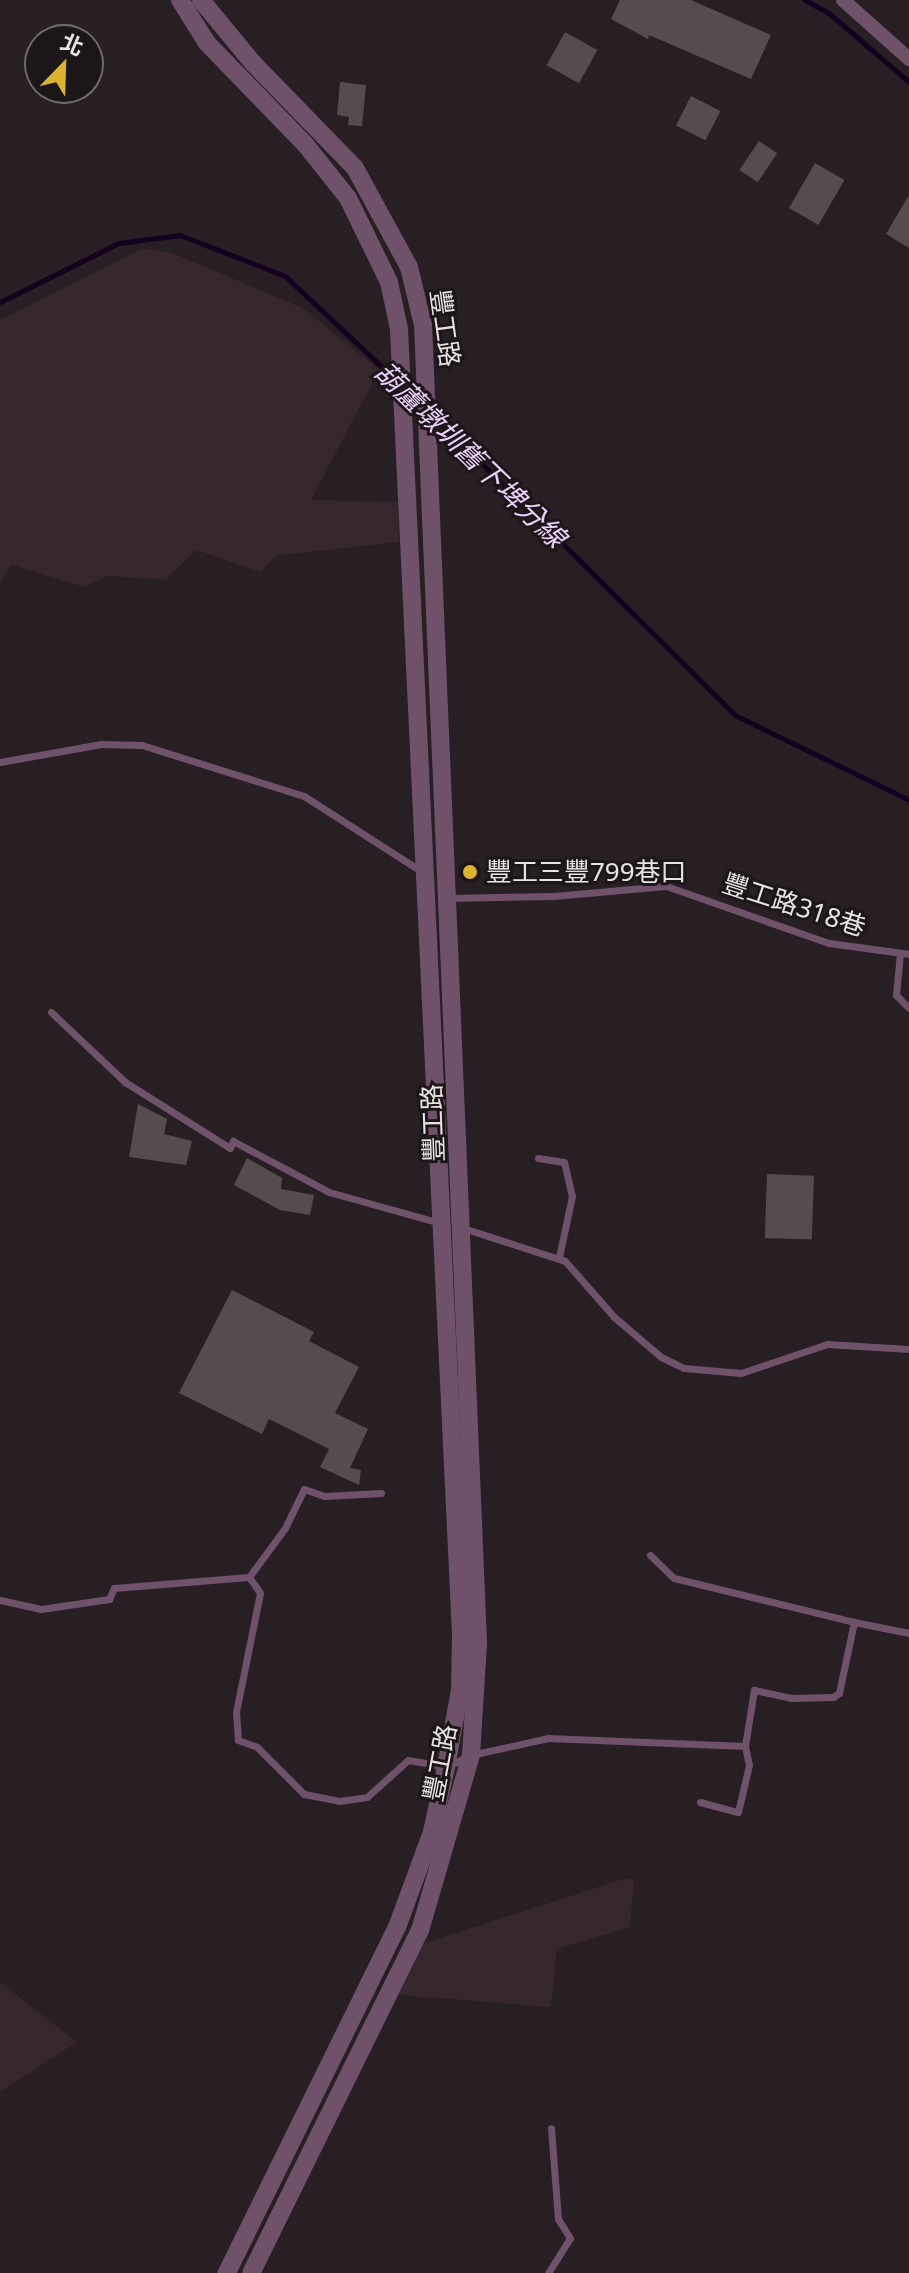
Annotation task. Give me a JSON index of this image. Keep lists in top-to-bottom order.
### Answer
{
  "streets": {
    "street": ["豐工路"],
    "lane": ["豐工路318巷"]
  },
  "crossings": [
    ["豐工路", "豐工路318巷"]
  ],
  "water": ["葫蘆墩圳舊下埤分線"],
  "places": ["豐工三豐799巷口"],
  "north": "top right"
}
